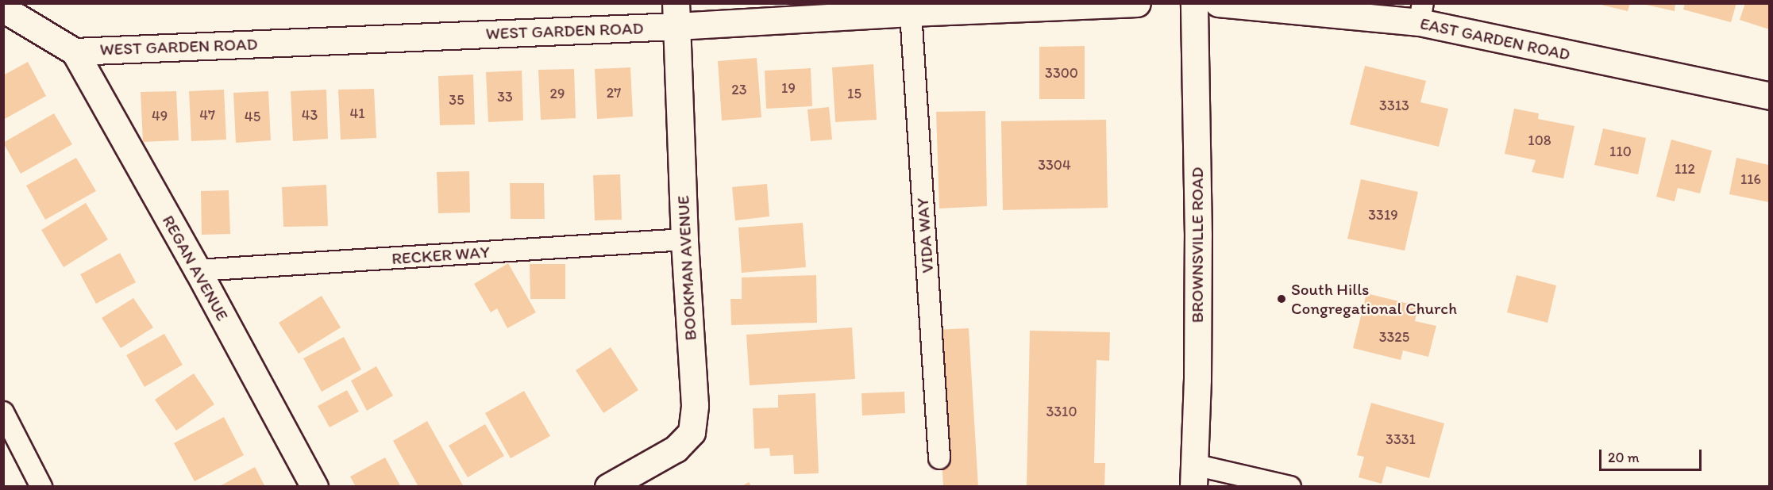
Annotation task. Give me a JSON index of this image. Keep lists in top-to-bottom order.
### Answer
{
  "streets": {
    "street": [
      "WEST GARDEN ROAD",
      "EAST GARDEN ROAD",
      "BROWNSVILLE ROAD",
      "REGAN AVENUE",
      "BOOKMAN AVENUE"
    ],
    "lane": ["VIDA WAY", "RECKER WAY"]
  },
  "crossings": [
    ["WEST GARDEN ROAD", "VIDA WAY"],
    ["WEST GARDEN ROAD", "REGAN AVENUE"],
    ["WEST GARDEN ROAD", "BOOKMAN AVENUE"],
    ["RECKER WAY", "REGAN AVENUE"],
    ["RECKER WAY", "BOOKMAN AVENUE"]
  ],
  "places": ["South Hills Congregational Church"],
  "house_numbers": [
    "3300",
    "19",
    "23",
    "27",
    "29",
    "15",
    "33",
    "35",
    "3313",
    "41",
    "47",
    "43",
    "49",
    "45",
    "108",
    "110",
    "3304",
    "112",
    "116",
    "3319",
    "3325",
    "3310",
    "3331"
  ],
  "scale_bar": "20 m"
}
